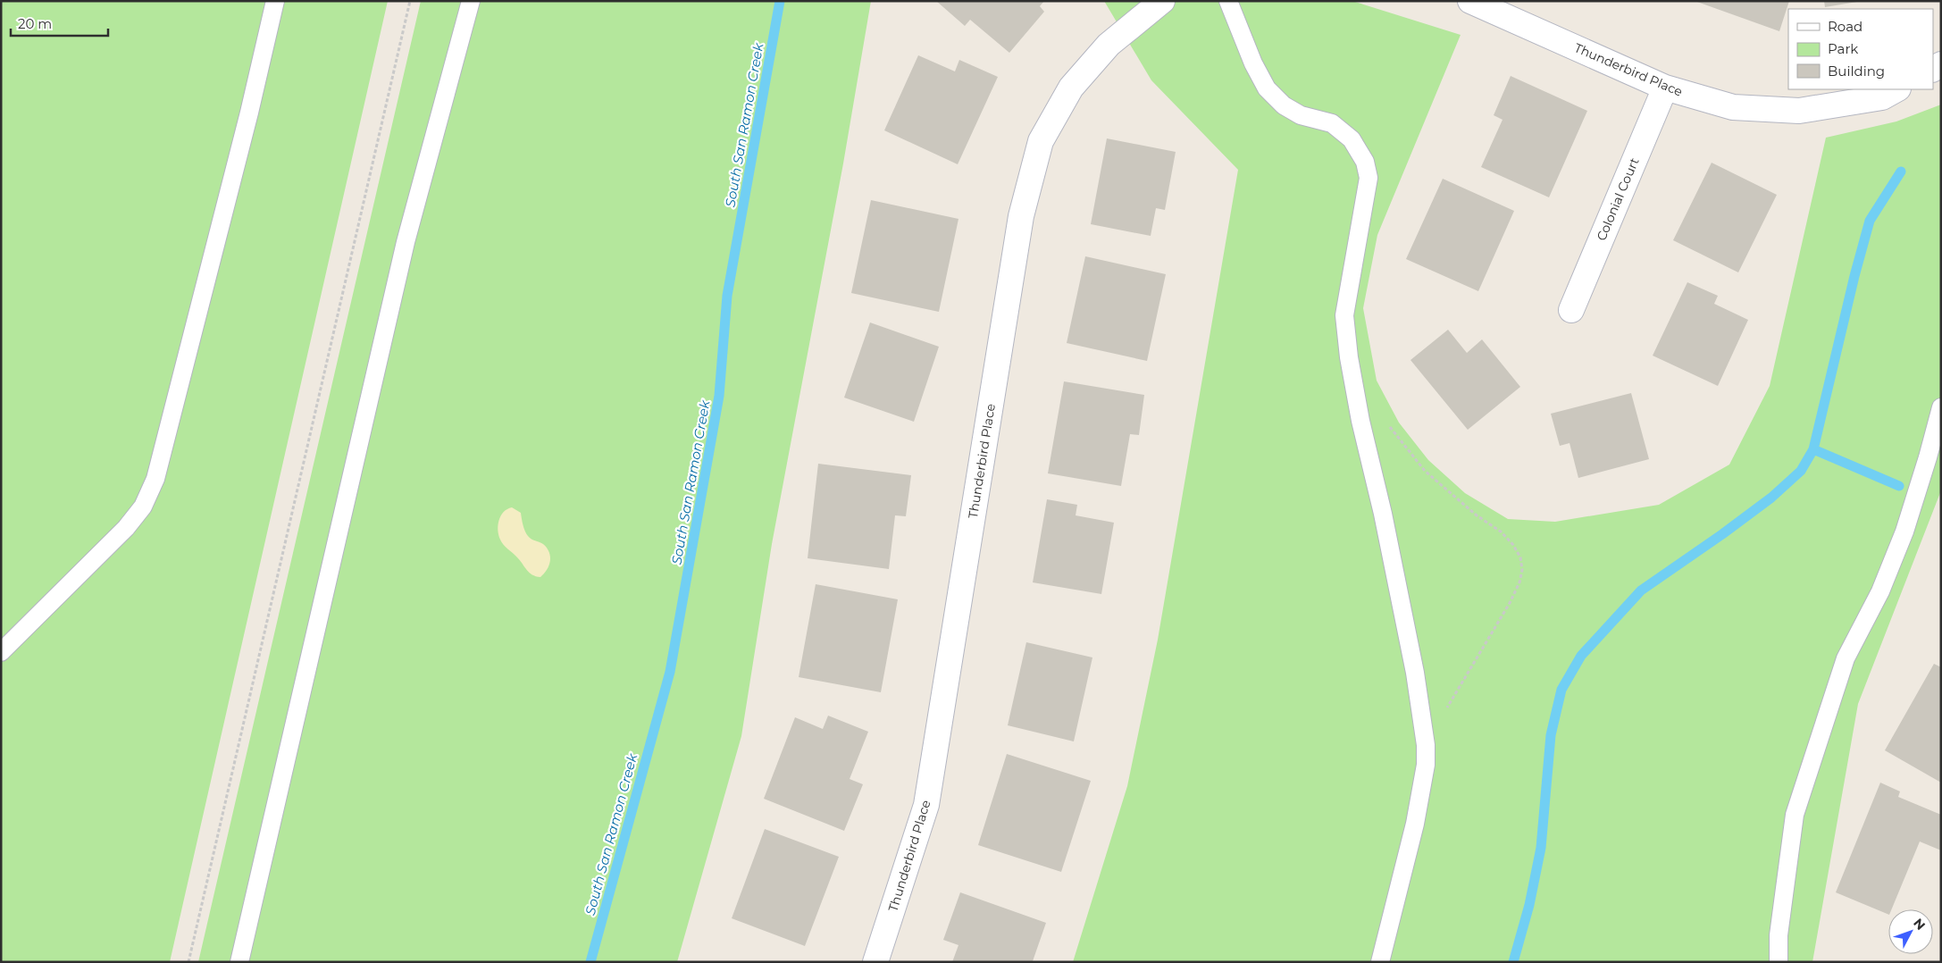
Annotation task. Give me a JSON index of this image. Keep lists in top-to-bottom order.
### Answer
{
  "streets": {
    "street": ["Thunderbird Place", "Colonial Court"]
  },
  "crossings": [
    ["Thunderbird Place", "Colonial Court"]
  ],
  "water": ["South San Ramon Creek"],
  "legend": ["Road", "Park", "Building"],
  "scale_bar": "20 m",
  "north": "top right"
}
